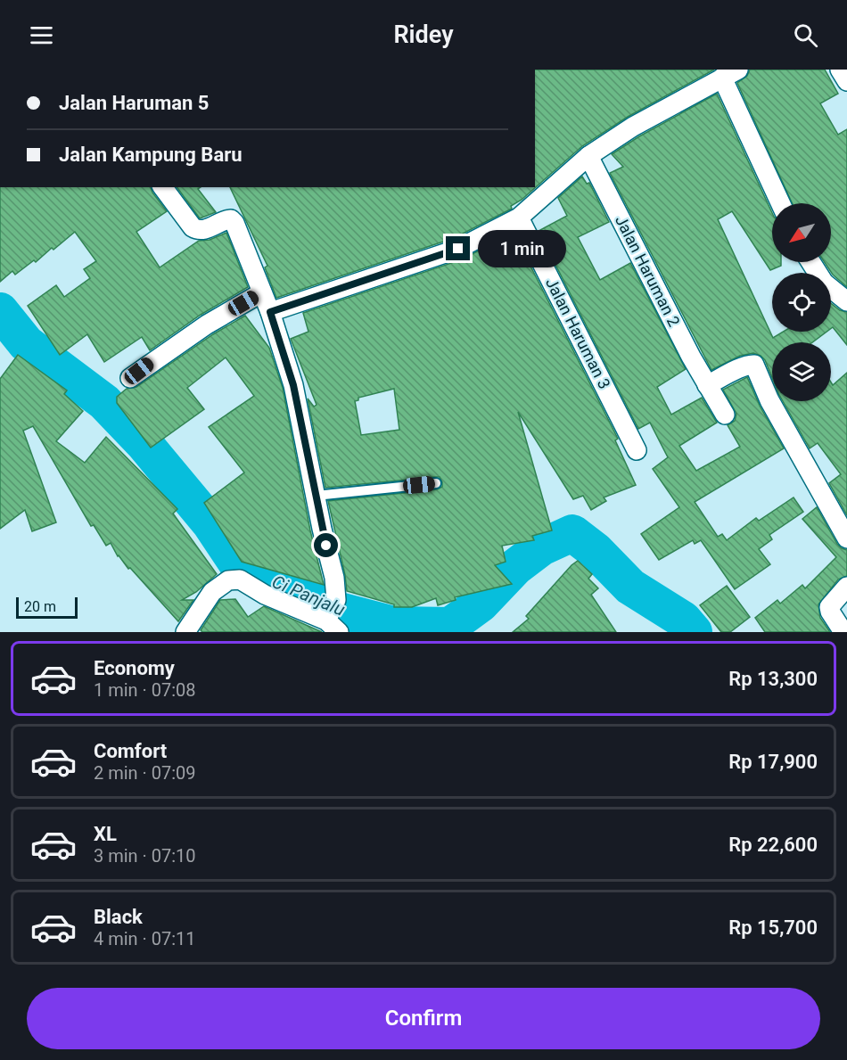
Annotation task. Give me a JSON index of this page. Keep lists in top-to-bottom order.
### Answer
{
  "streets": {
    "street": ["Jalan Haruman 2", "Jalan Haruman 3"]
  },
  "water": ["Ci Panjalu"],
  "scale_bar": "20 m",
  "north": "bottom left",
  "page": {
    "header": "Ridey",
    "banner": ["Jalan Haruman 5", "Jalan Kampung Baru"],
    "bubble": "1 min",
    "scale": "20 m",
    "list": [
      {
        "name": "Economy",
        "note": "1 min · 07:08",
        "value": "Rp 13,300"
      },
      {
        "name": "Comfort",
        "note": "2 min · 07:09",
        "value": "Rp 17,900"
      },
      {
        "name": "XL",
        "note": "3 min · 07:10",
        "value": "Rp 22,600"
      },
      {
        "name": "Black",
        "note": "4 min · 07:11",
        "value": "Rp 15,700"
      }
    ],
    "buttons": "Confirm"
  }
}
